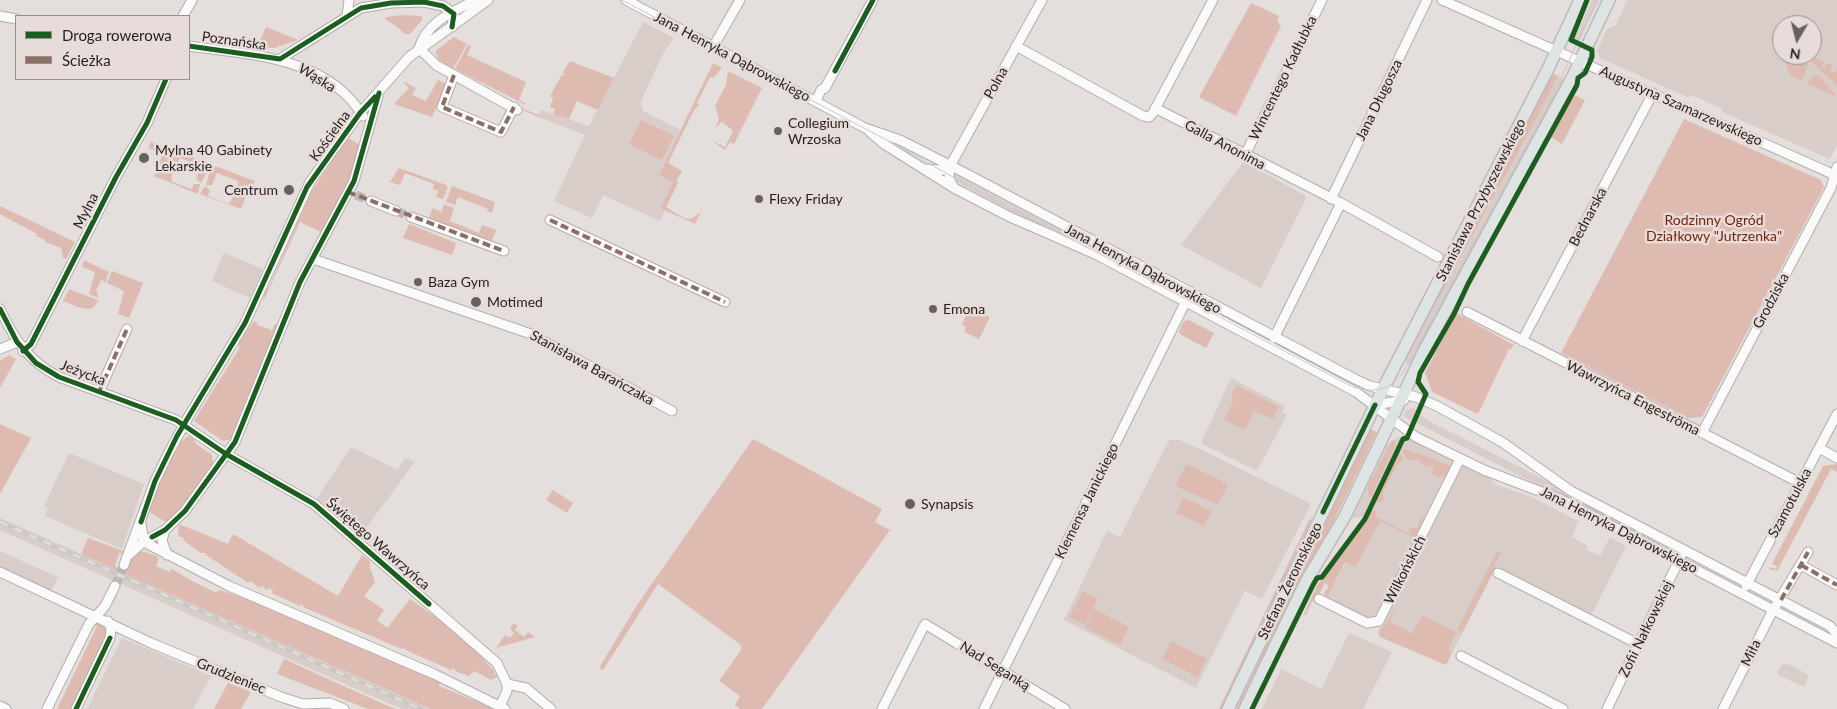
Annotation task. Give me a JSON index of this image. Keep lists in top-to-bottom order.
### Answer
{
  "streets": {
    "main road": ["Stanisława Przybyszewskiego", "Stefana Żeromskiego"],
    "street": [
      "Poznańska",
      "Jana Henryka Dąbrowskiego",
      "Wąska",
      "Wincentego Kadłubka",
      "Polna",
      "Jana Długosza",
      "Augustyna Szamarzewskiego",
      "Kościelna",
      "Galla Anonima",
      "Mylna",
      "Bednarska",
      "Grodziska",
      "Stanisława Barańczaka",
      "Jeżycka",
      "Wawrzyńca Engeströma",
      "Klemensa Janickiego",
      "Szamotulska",
      "Świętego Wawrzyńca",
      "Wilkońskich",
      "Zofii Nałkowskiej",
      "Miła",
      "Nad Seganką",
      "Grudzieniec"
    ]
  },
  "crossings": [
    ["Poznańska", "Wąska"],
    ["Poznańska", "Kościelna"],
    ["Jana Henryka Dąbrowskiego", "Polna"],
    ["Jana Henryka Dąbrowskiego", "Stanisława Przybyszewskiego"],
    ["Jana Henryka Dąbrowskiego", "Klemensa Janickiego"],
    ["Jana Henryka Dąbrowskiego", "Szamotulska"],
    ["Jana Henryka Dąbrowskiego", "Wilkońskich"],
    ["Jana Henryka Dąbrowskiego", "Stefana Żeromskiego"],
    ["Jana Henryka Dąbrowskiego", "Zofii Nałkowskiej"],
    ["Jana Henryka Dąbrowskiego", "Miła"],
    ["Wąska", "Kościelna"],
    ["Wincentego Kadłubka", "Galla Anonima"],
    ["Jana Długosza", "Galla Anonima"],
    ["Augustyna Szamarzewskiego", "Stanisława Przybyszewskiego"],
    ["Augustyna Szamarzewskiego", "Bednarska"],
    ["Augustyna Szamarzewskiego", "Grodziska"],
    ["Kościelna", "Stanisława Barańczaka"],
    ["Kościelna", "Jeżycka"],
    ["Kościelna", "Świętego Wawrzyńca"],
    ["Stanisława Przybyszewskiego", "Stefana Żeromskiego"],
    ["Mylna", "Jeżycka"],
    ["Bednarska", "Wawrzyńca Engeströma"],
    ["Grodziska", "Wawrzyńca Engeströma"],
    ["Jeżycka", "Świętego Wawrzyńca"],
    ["Wawrzyńca Engeströma", "Szamotulska"],
    ["Klemensa Janickiego", "Nad Seganką"]
  ],
  "parks": ["Rodzinny Ogród Działkowy \"Jutrzenka\""],
  "places": [
    "Collegium Wrzoska",
    "Mylna 40 Gabinety Lekarskie",
    "Centrum",
    "Flexy Friday",
    "Baza Gym",
    "Motimed",
    "Emona",
    "Synapsis"
  ],
  "legend": ["Droga rowerowa", "Ścieżka"],
  "north": "bottom"
}
